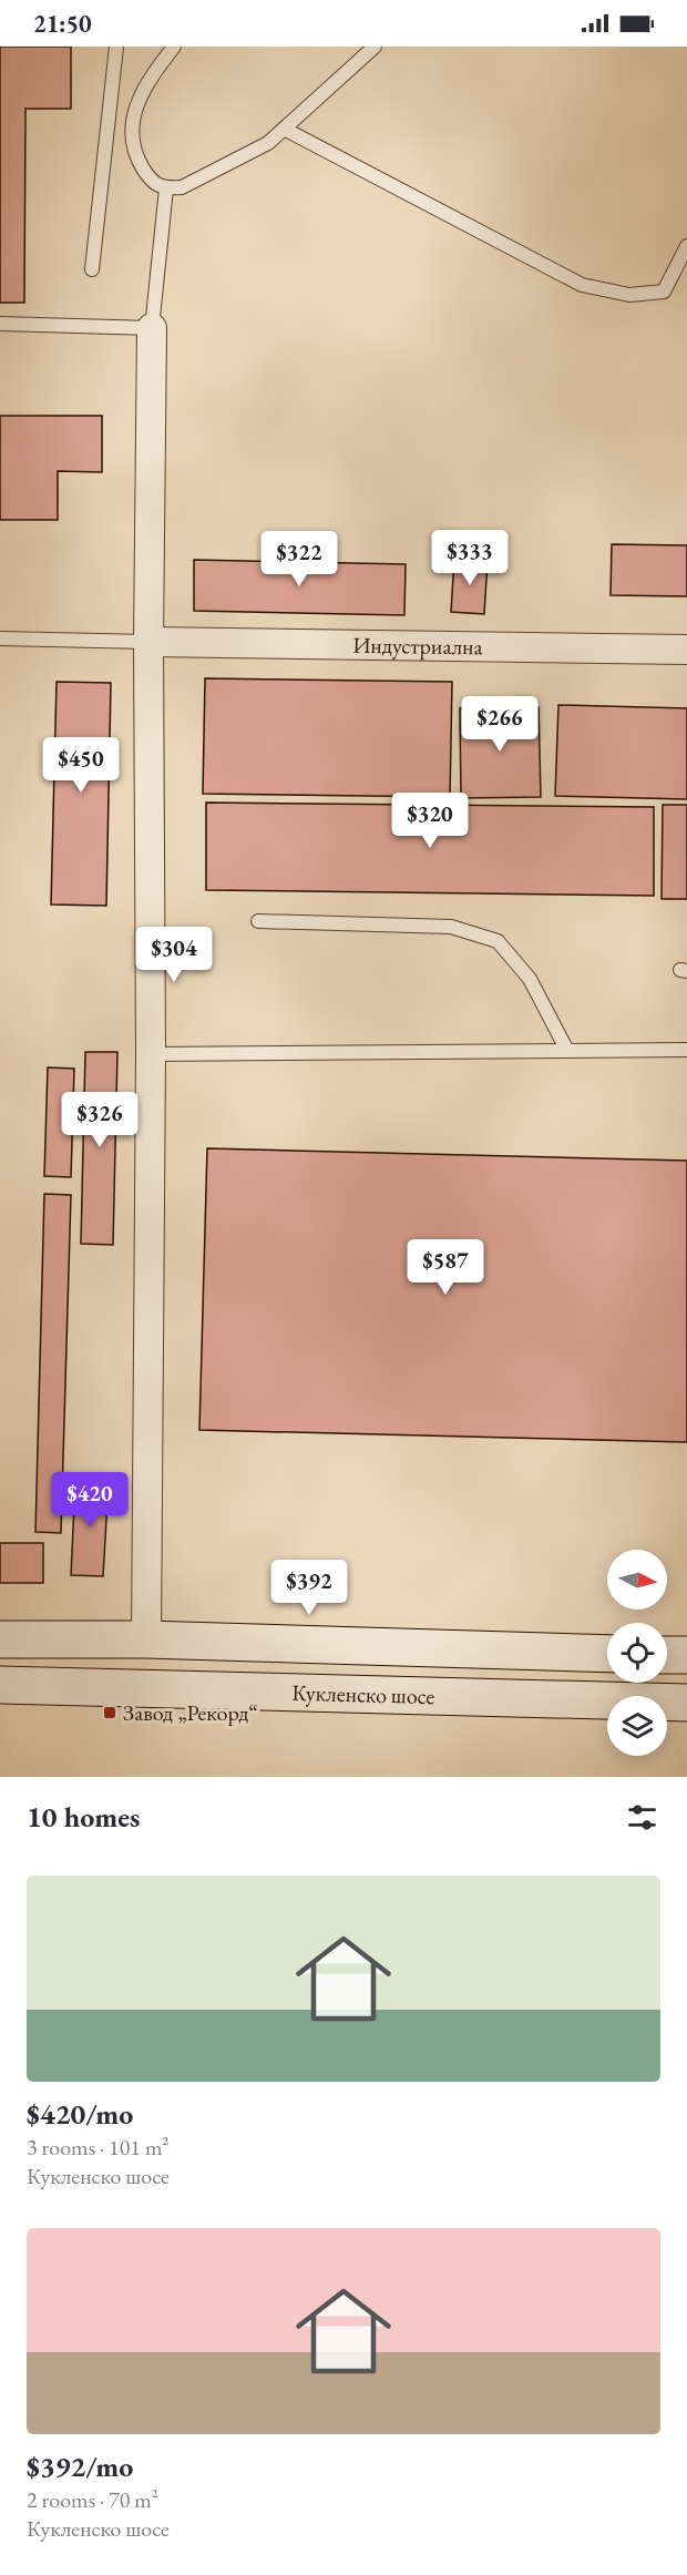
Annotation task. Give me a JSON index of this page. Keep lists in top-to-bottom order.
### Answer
{
  "streets": {
    "main road": ["Кукленско шосе"],
    "street": ["Индустриална"]
  },
  "places": {
    "transit": ["Завод „Рекорд“"]
  },
  "north": "right",
  "page": {
    "status": "21:50",
    "price": [
      "$333",
      "$322",
      "$266",
      "$450",
      "$320",
      "$304",
      "$326",
      "$587",
      "$420",
      "$392"
    ],
    "heading": "10 homes",
    "list": [
      {
        "name": "$420/mo",
        "note": "3 rooms · 101 m² · Кукленско шосе"
      },
      {
        "name": "$392/mo",
        "note": "2 rooms · 70 m² · Кукленско шосе"
      }
    ]
  }
}
